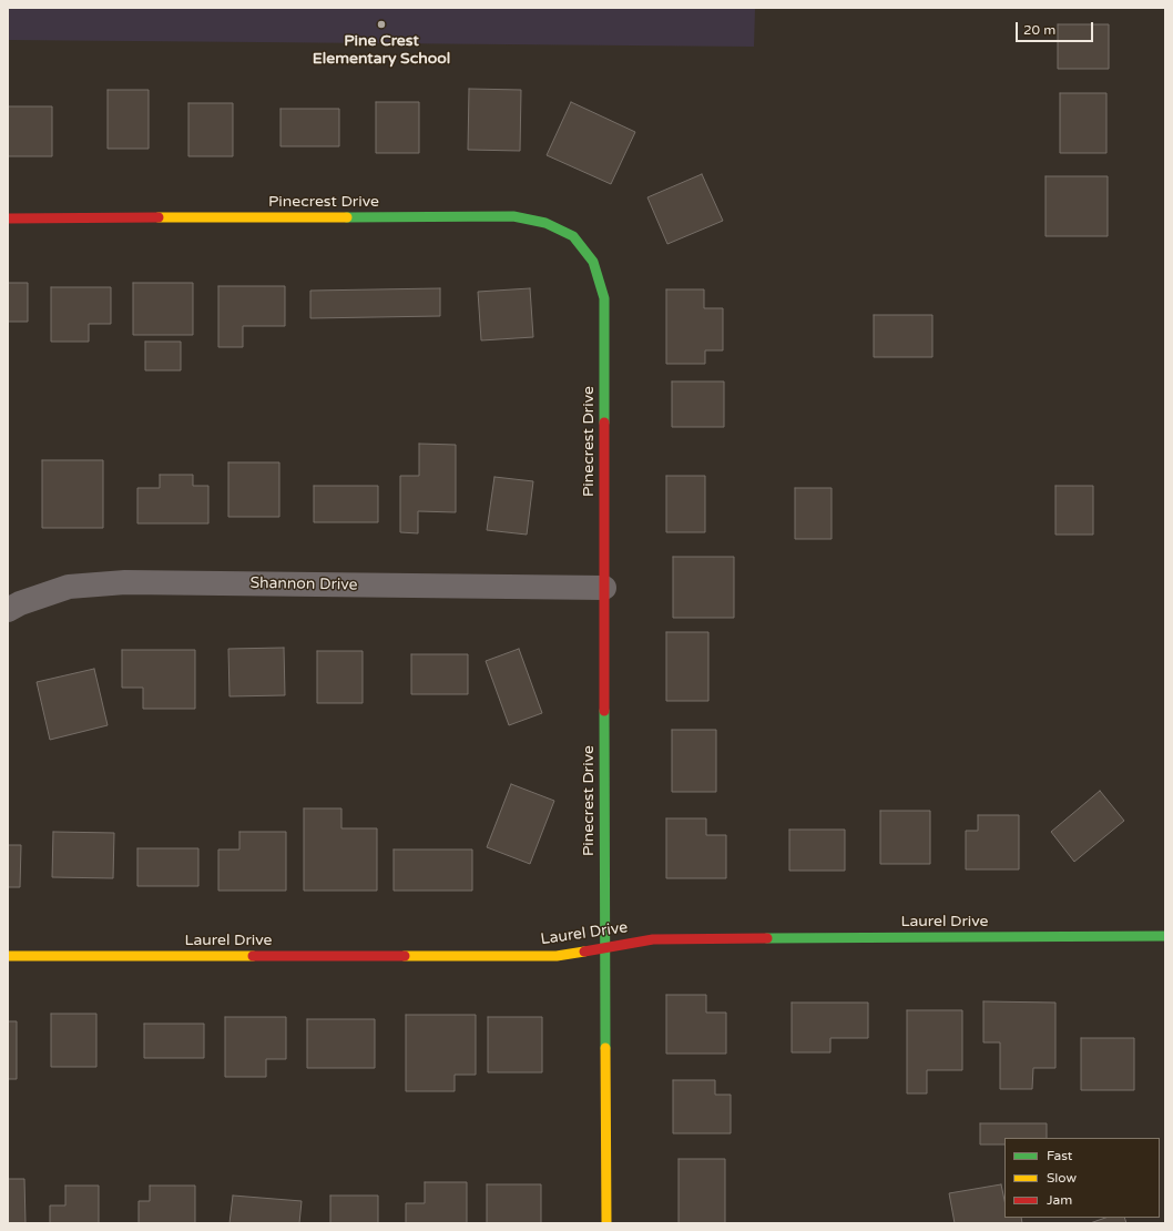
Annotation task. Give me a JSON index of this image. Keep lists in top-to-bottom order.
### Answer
{
  "streets": {
    "street": ["Pinecrest Drive", "Shannon Drive", "Laurel Drive"]
  },
  "crossings": [
    ["Pinecrest Drive", "Shannon Drive"],
    ["Pinecrest Drive", "Laurel Drive"]
  ],
  "places": ["Pine Crest Elementary School"],
  "legend": ["Fast", "Slow", "Jam"],
  "scale_bar": "20 m"
}
